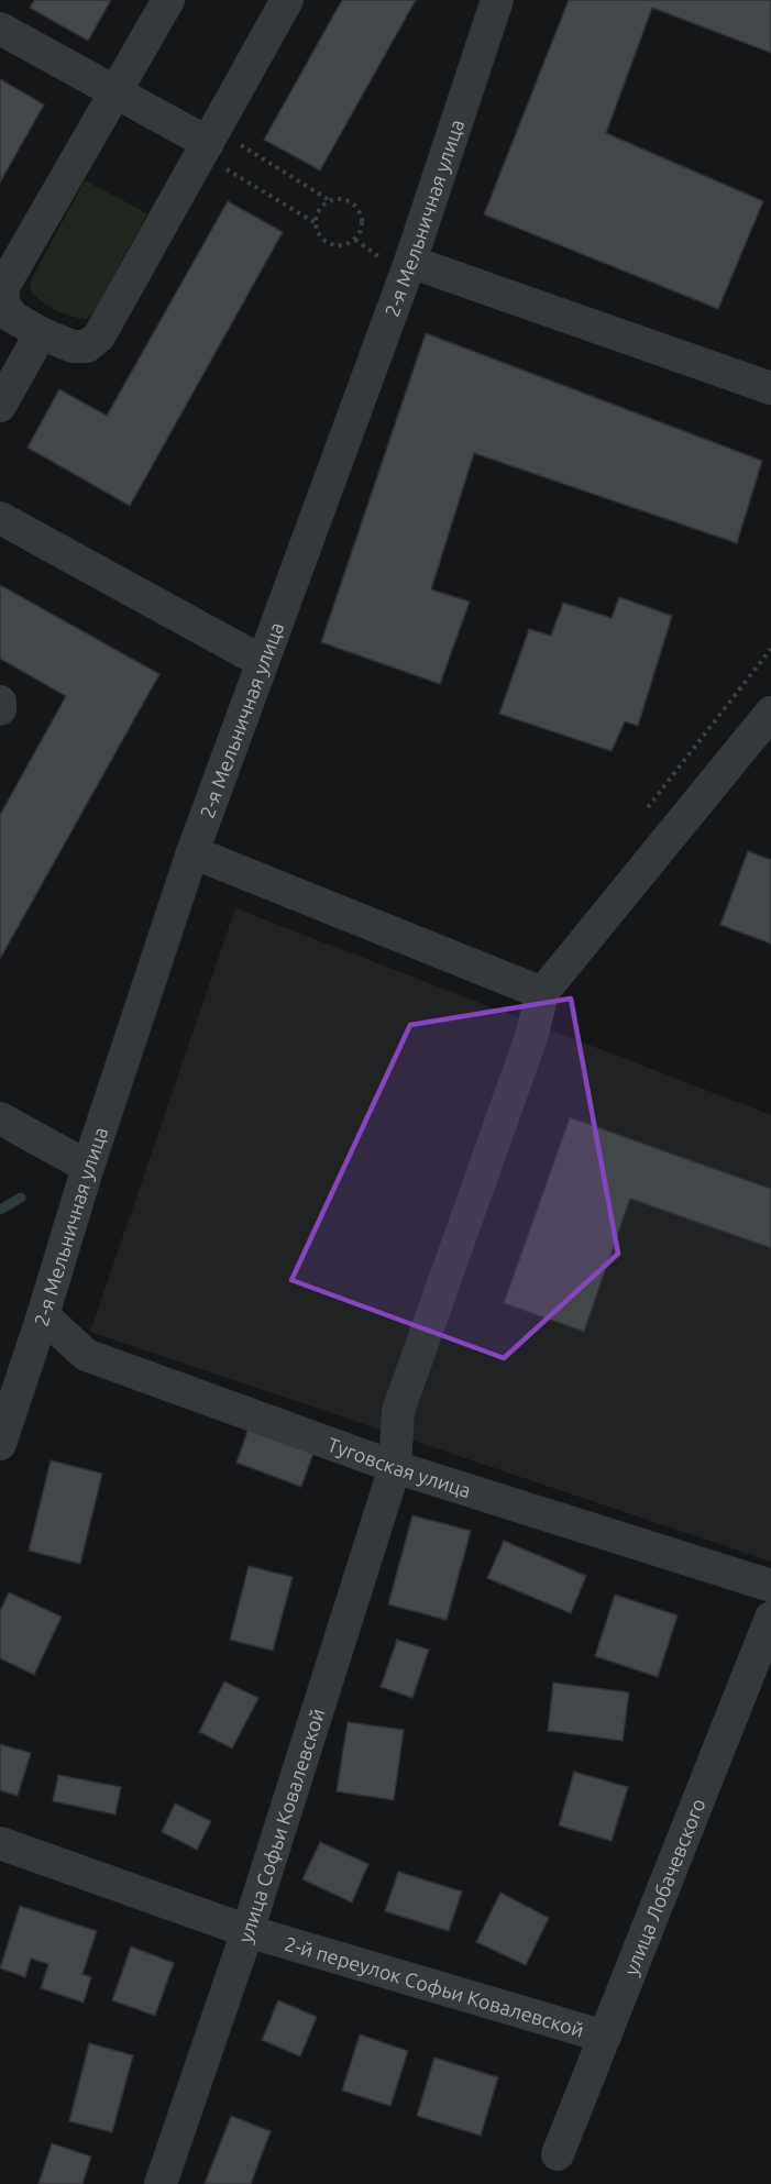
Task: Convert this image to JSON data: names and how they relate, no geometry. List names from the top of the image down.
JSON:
{
  "streets": {
    "street": [
      "2-я Мельничная улица",
      "Туговская улица",
      "улица Софьи Ковалевской",
      "улица Лобачевского",
      "2-й переулок Софьи Ковалевской"
    ]
  },
  "crossings": [
    ["2-я Мельничная улица", "Туговская улица"],
    ["Туговская улица", "улица Софьи Ковалевской"],
    ["улица Софьи Ковалевской", "2-й переулок Софьи Ковалевской"],
    ["улица Лобачевского", "2-й переулок Софьи Ковалевской"]
  ]
}
